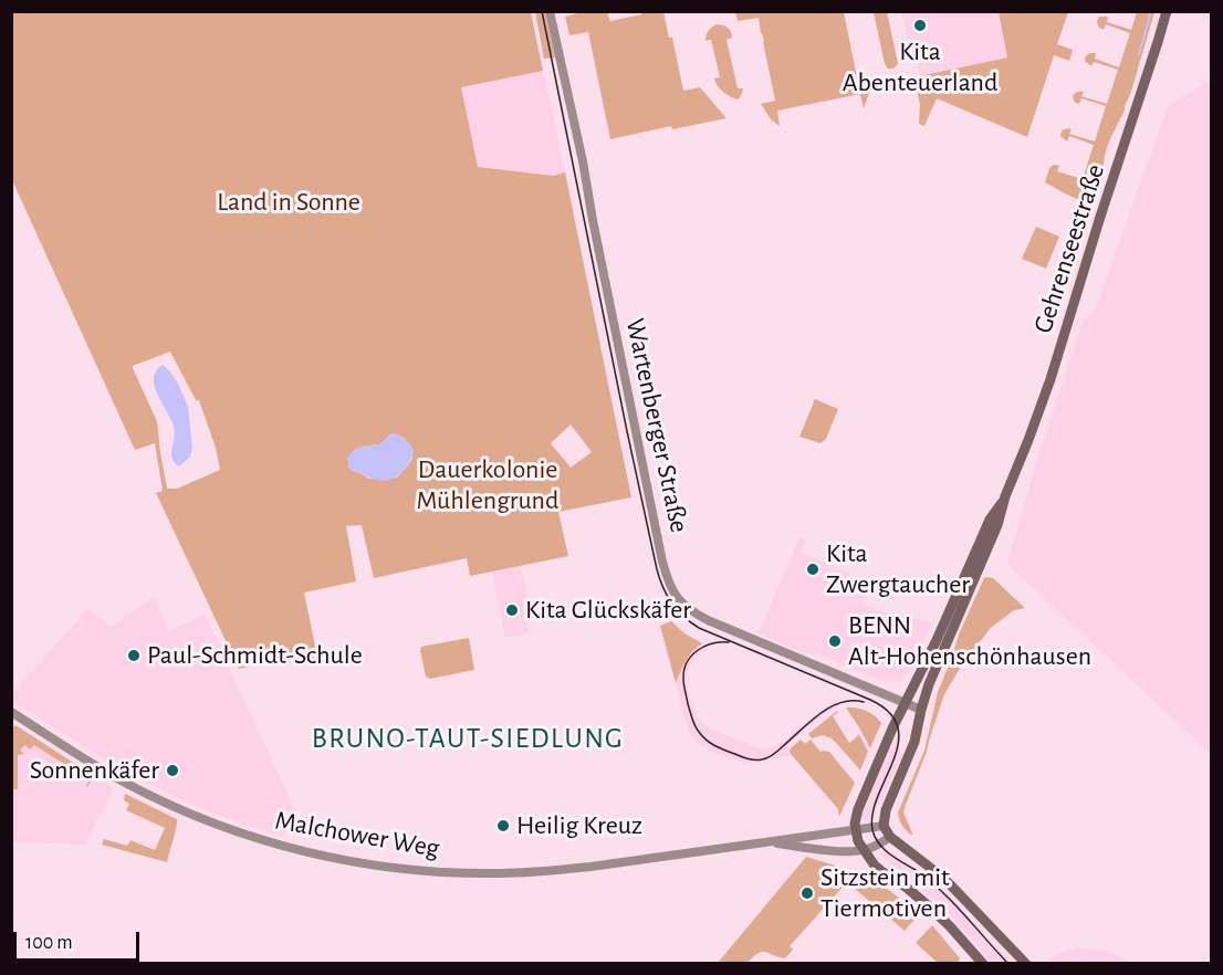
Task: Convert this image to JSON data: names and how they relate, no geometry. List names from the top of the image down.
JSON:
{
  "streets": {
    "main road": ["Gehrenseestraße"],
    "street": ["Wartenberger Straße", "Malchower Weg"]
  },
  "crossings": [
    ["Gehrenseestraße", "Wartenberger Straße"]
  ],
  "districts": ["BRUNO-TAUT-SIEDLUNG"],
  "parks": ["Land in Sonne", "Dauerkolonie Mühlengrund"],
  "places": [
    "Kita Abenteuerland",
    "Kita Zwergtaucher",
    "Kita Glückskäfer",
    "BENN Alt-Hohenschönhausen",
    "Paul-Schmidt-Schule",
    "Sonnenkäfer",
    "Heilig Kreuz",
    "Sitzstein mit Tiermotiven"
  ],
  "scale_bar": "100 m"
}
